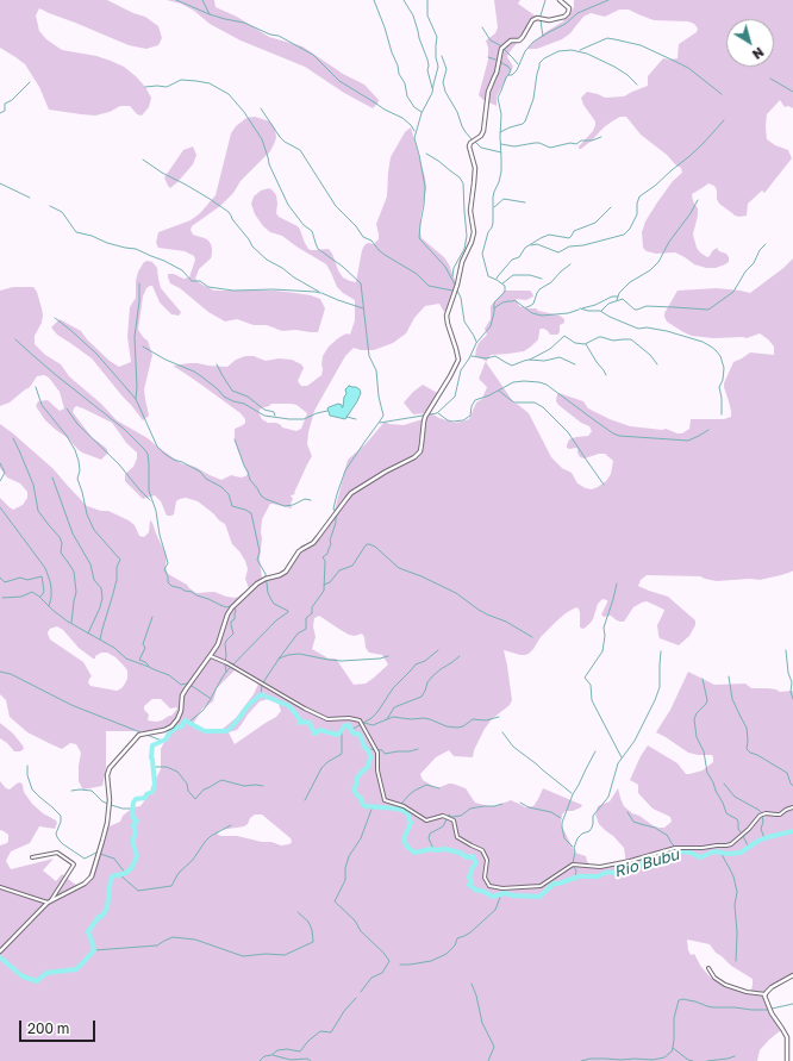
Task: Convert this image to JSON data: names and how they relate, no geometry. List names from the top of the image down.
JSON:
{
  "water": ["Rio Bubu"],
  "scale_bar": "200 m",
  "north": "bottom right"
}
